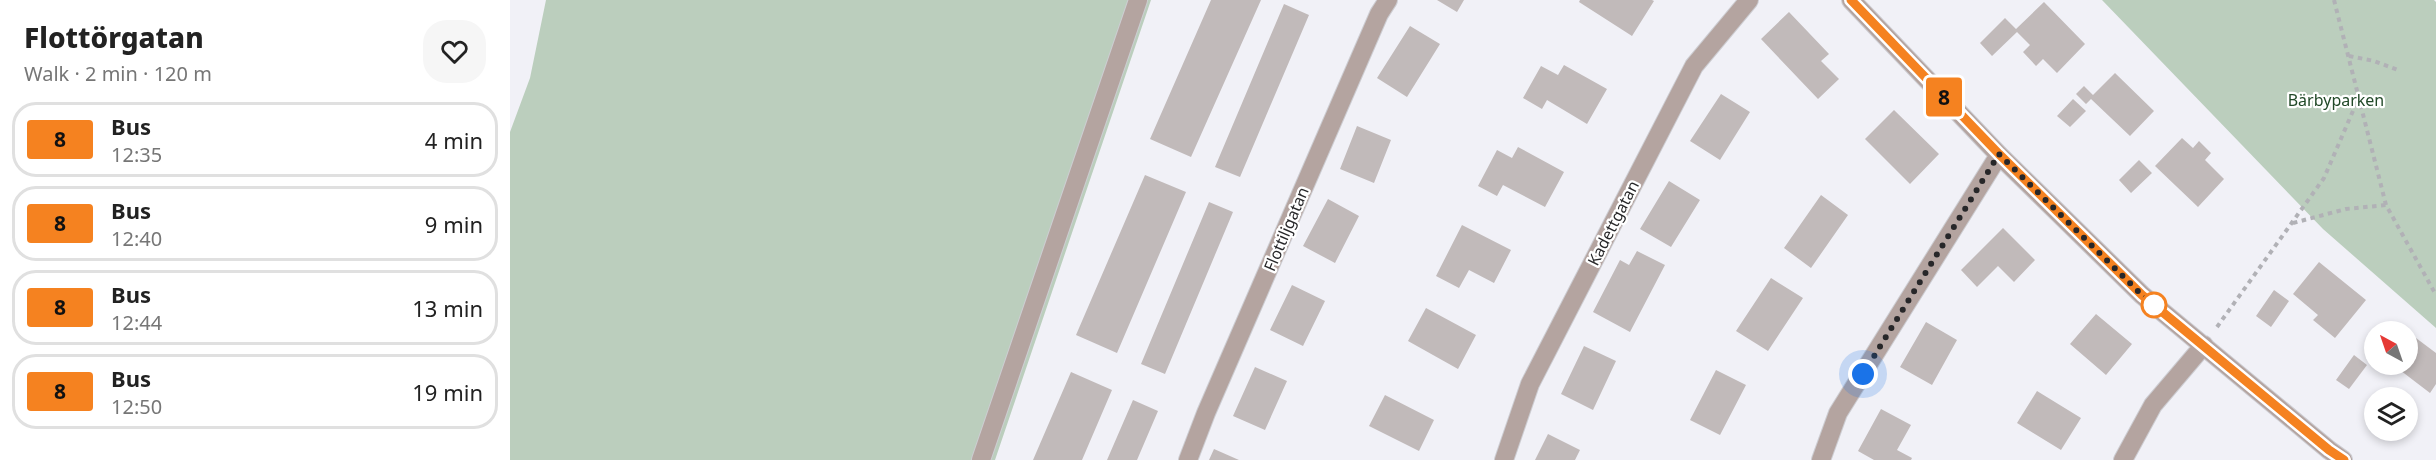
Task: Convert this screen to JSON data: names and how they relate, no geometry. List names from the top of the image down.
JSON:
{
  "streets": {
    "street": ["Kadettgatan", "Flottiljgatan"]
  },
  "parks": ["Bärbyparken"],
  "lines": ["bus line 8"],
  "north": "top left",
  "page": {
    "heading": ["Flottörgatan", "Walk · 2 min · 120 m"],
    "on_map": "8",
    "list": [
      {
        "mark": "8",
        "name": "Bus",
        "note": "12:35",
        "value": "4 min"
      },
      {
        "mark": "8",
        "name": "Bus",
        "note": "12:40",
        "value": "9 min"
      },
      {
        "mark": "8",
        "name": "Bus",
        "note": "12:44",
        "value": "13 min"
      },
      {
        "mark": "8",
        "name": "Bus",
        "note": "12:50",
        "value": "19 min"
      }
    ]
  }
}
